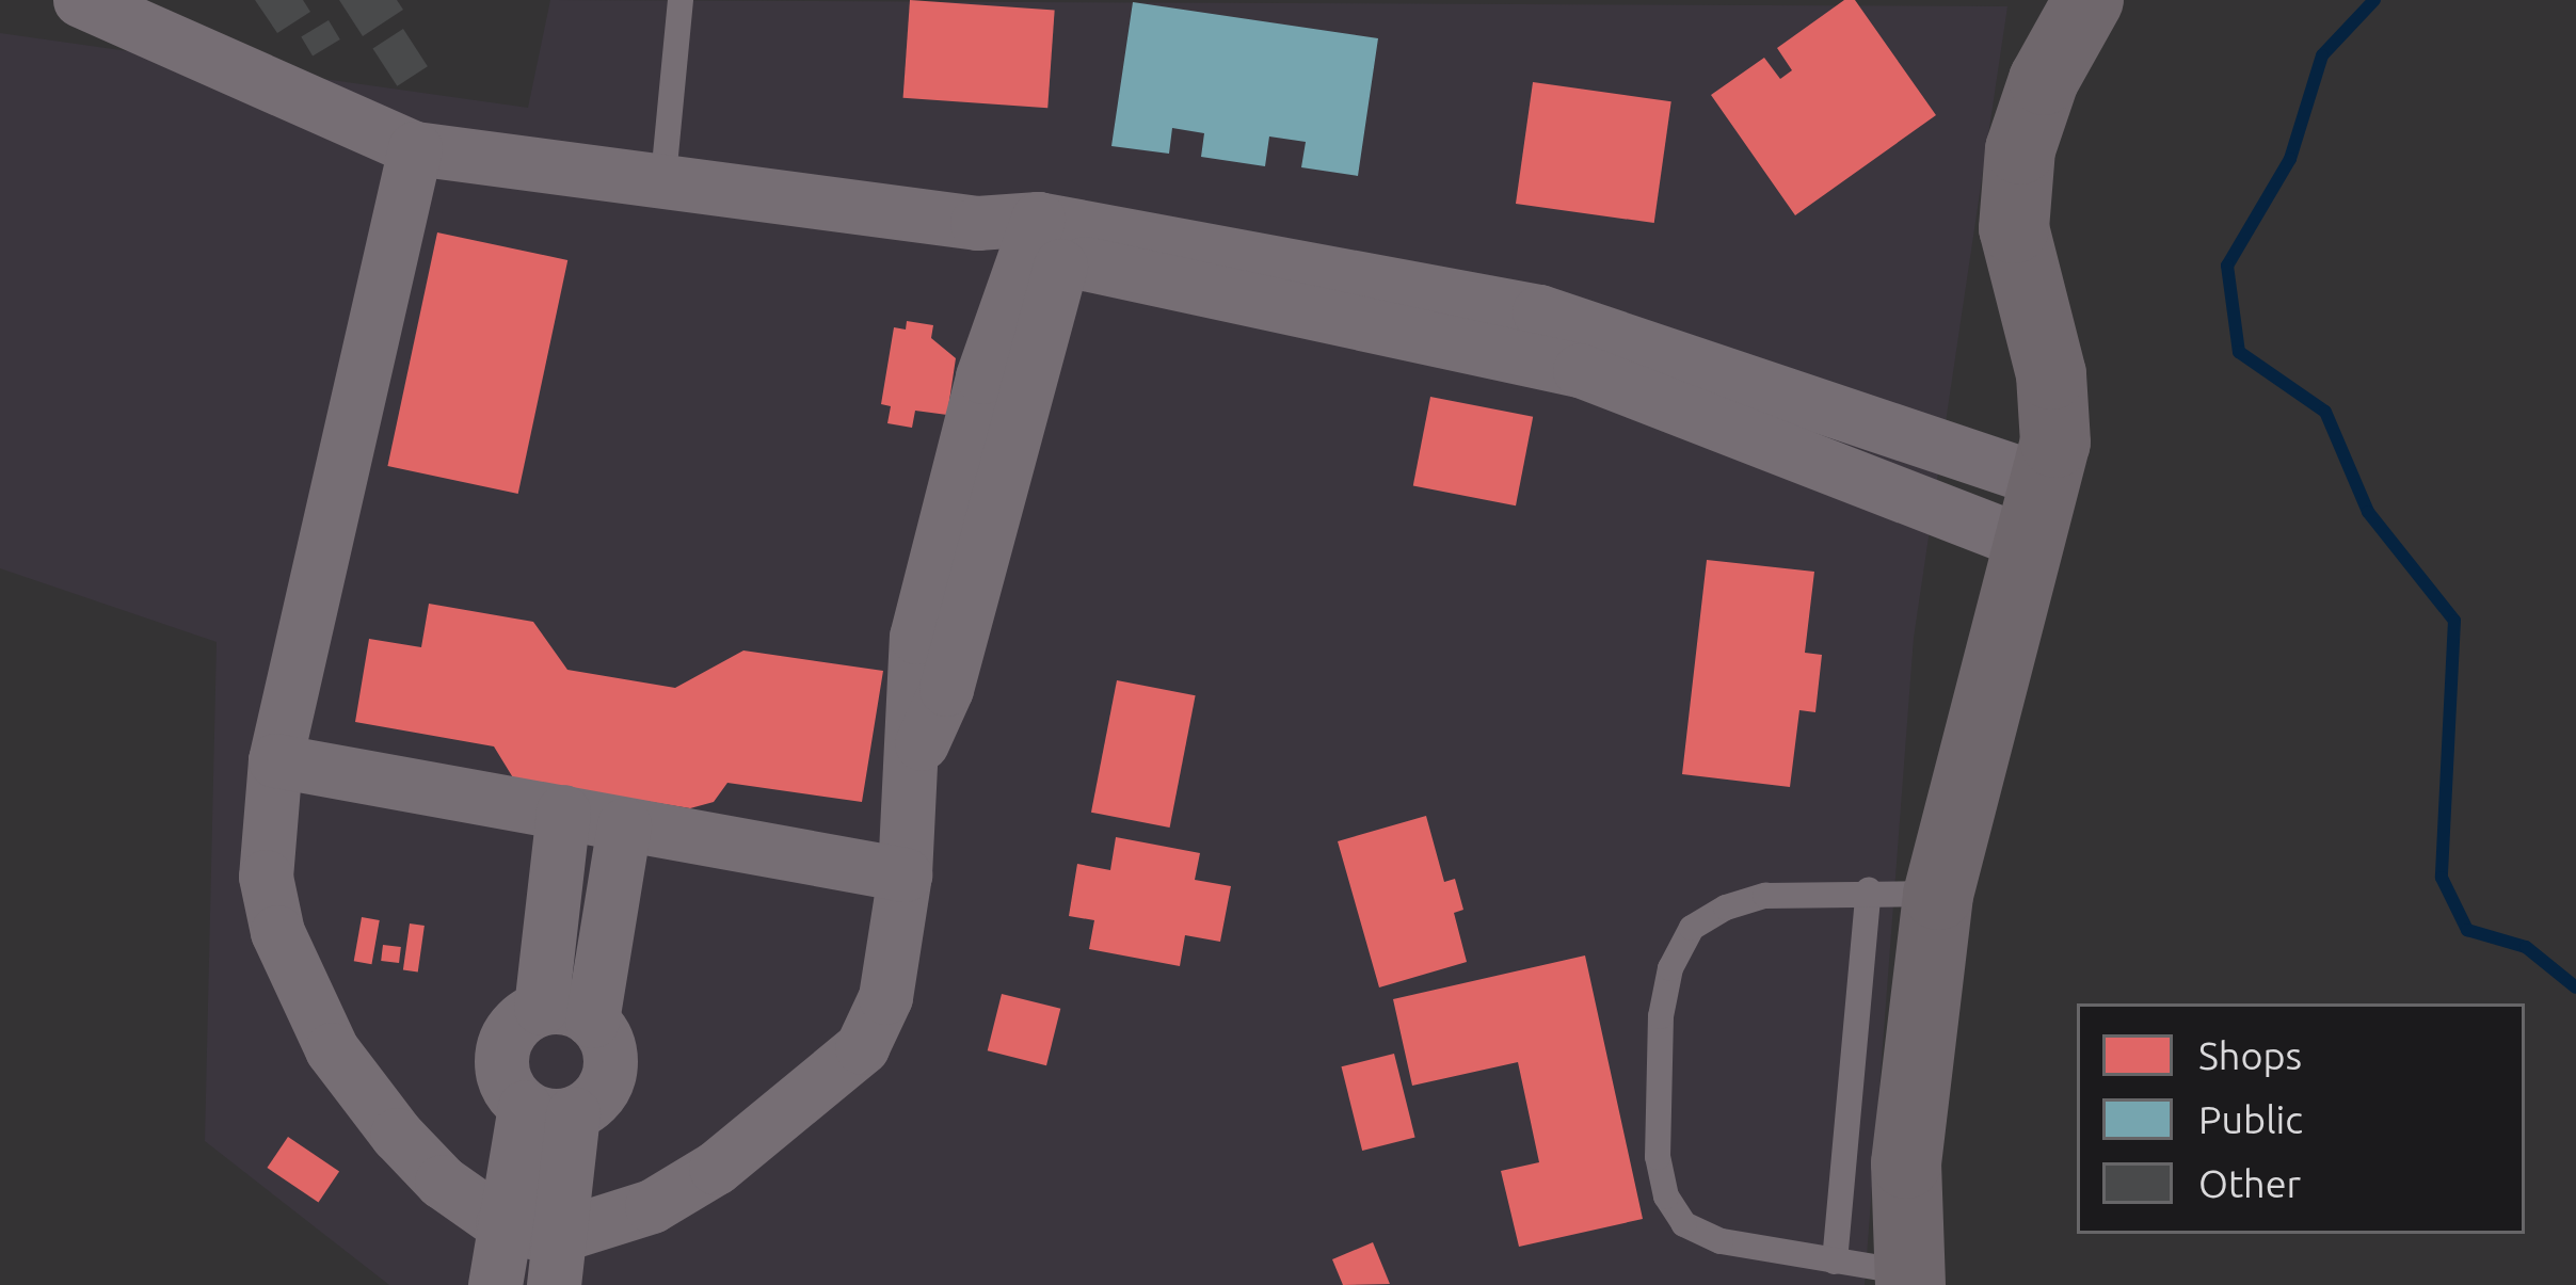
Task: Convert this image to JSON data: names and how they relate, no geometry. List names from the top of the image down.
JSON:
{
  "legend": ["Shops", "Public", "Other"]
}
